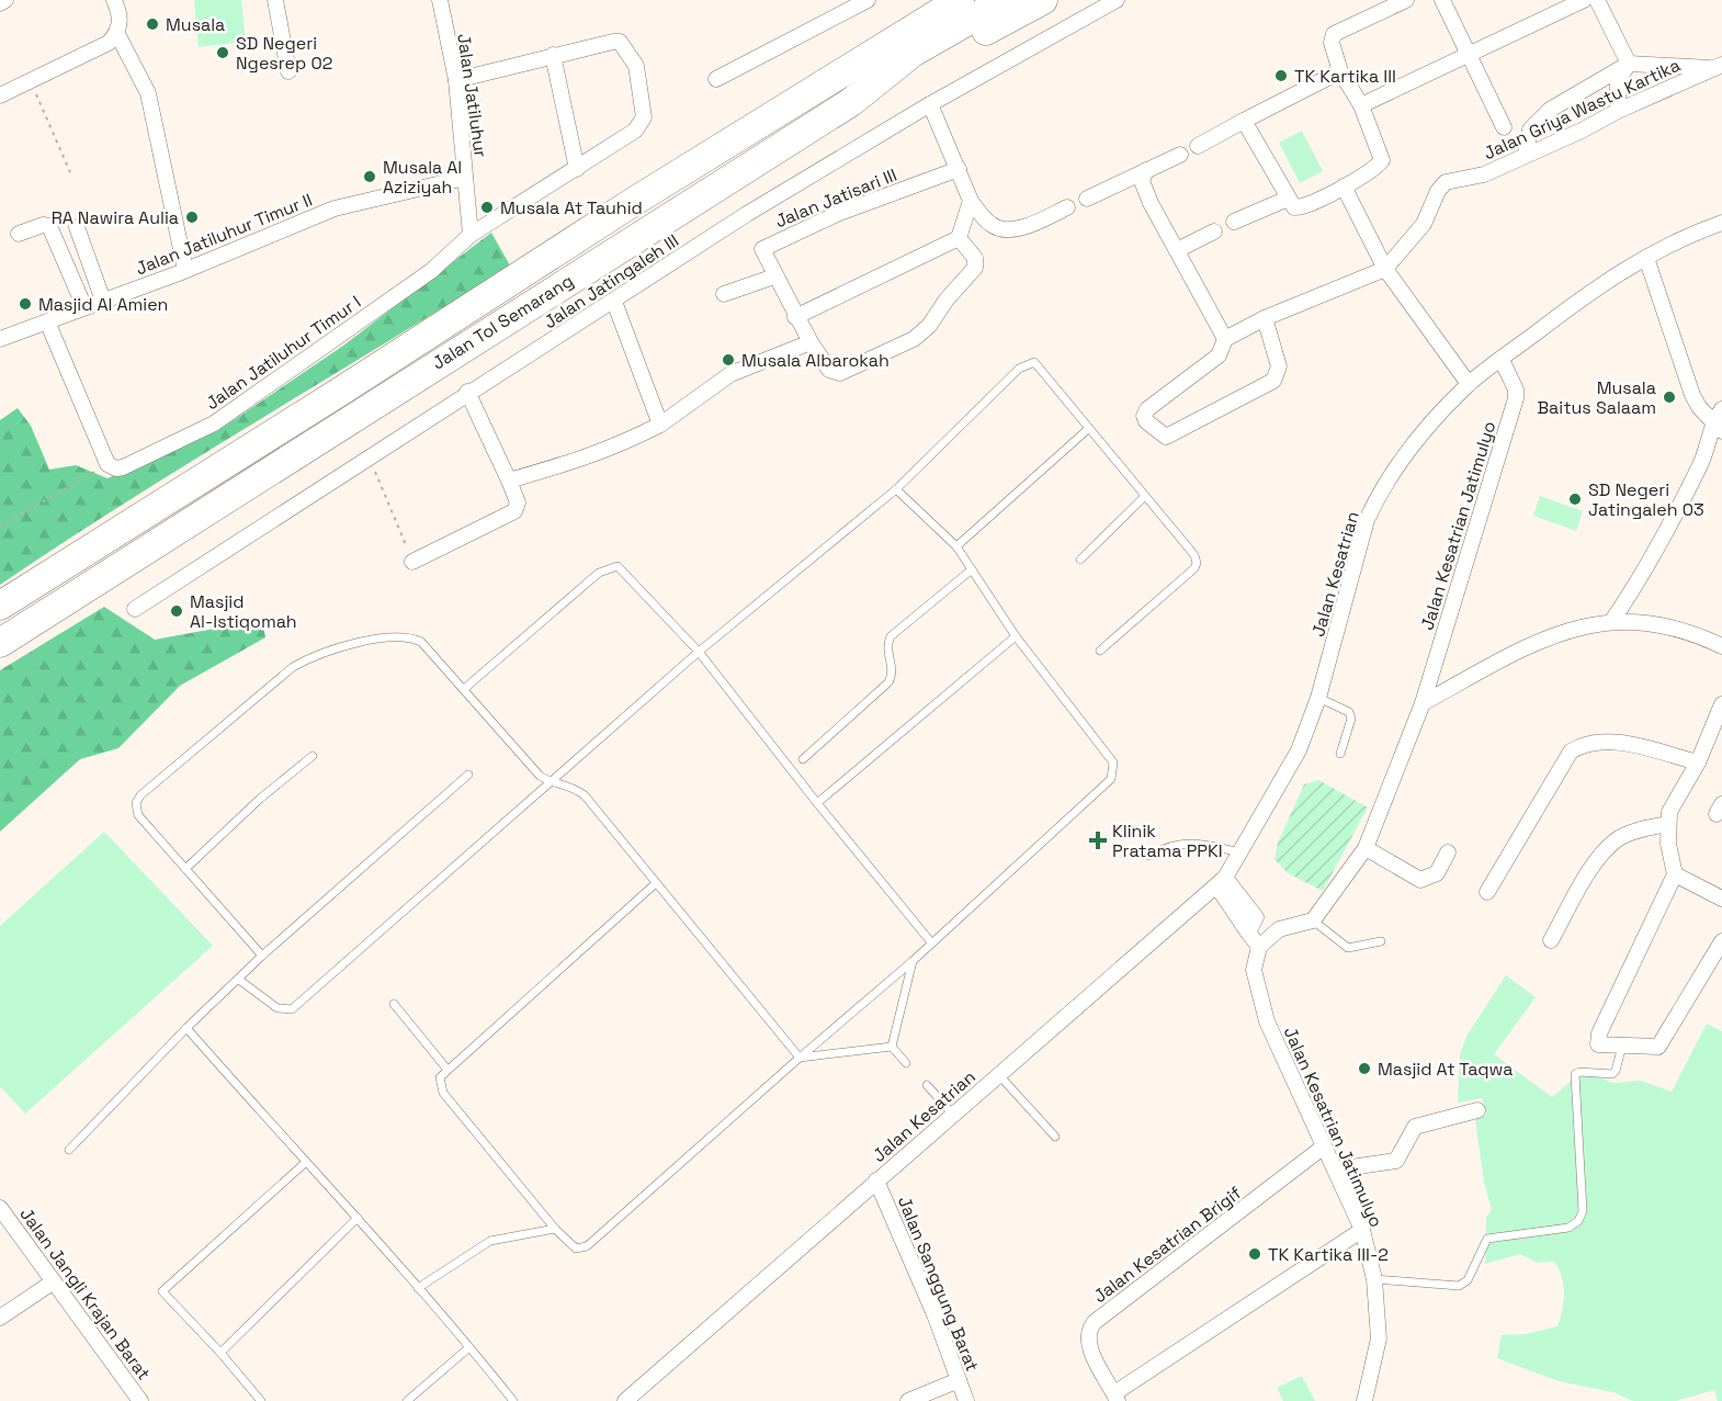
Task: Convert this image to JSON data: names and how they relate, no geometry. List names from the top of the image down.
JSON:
{
  "streets": {
    "highway": ["Jalan Tol Semarang"],
    "street": [
      "Jalan Jatiluhur",
      "Jalan Griya Wastu Kartika",
      "Jalan Jatisari III",
      "Jalan Jatiluhur Timur II",
      "Jalan Jatingaleh III",
      "Jalan Jatiluhur Timur I",
      "Jalan Kesatrian Jatimulyo",
      "Jalan Kesatrian",
      "Jalan Kesatrian Brigif",
      "Jalan Sanggung Barat",
      "Jalan Jangli Krajan Barat"
    ]
  },
  "crossings": [
    ["Jalan Jatiluhur", "Jalan Jatiluhur Timur II"],
    ["Jalan Jatiluhur", "Jalan Jatiluhur Timur I"],
    ["Jalan Kesatrian Jatimulyo", "Jalan Kesatrian"],
    ["Jalan Kesatrian Jatimulyo", "Jalan Kesatrian Brigif"],
    ["Jalan Kesatrian", "Jalan Sanggung Barat"]
  ],
  "places": {
    "other": [
      "Musala",
      "SD Negeri Ngesrep 02",
      "TK Kartika III",
      "Musala Al Aziziyah",
      "Musala At Tauhid",
      "RA Nawira Aulia",
      "Masjid Al Amien",
      "Musala Albarokah",
      "Musala Baitus Salaam",
      "SD Negeri Jatingaleh 03",
      "Masjid Al-Istiqomah",
      "Masjid At Taqwa",
      "TK Kartika III-2"
    ],
    "health": ["Klinik Pratama PPKI"]
  }
}
